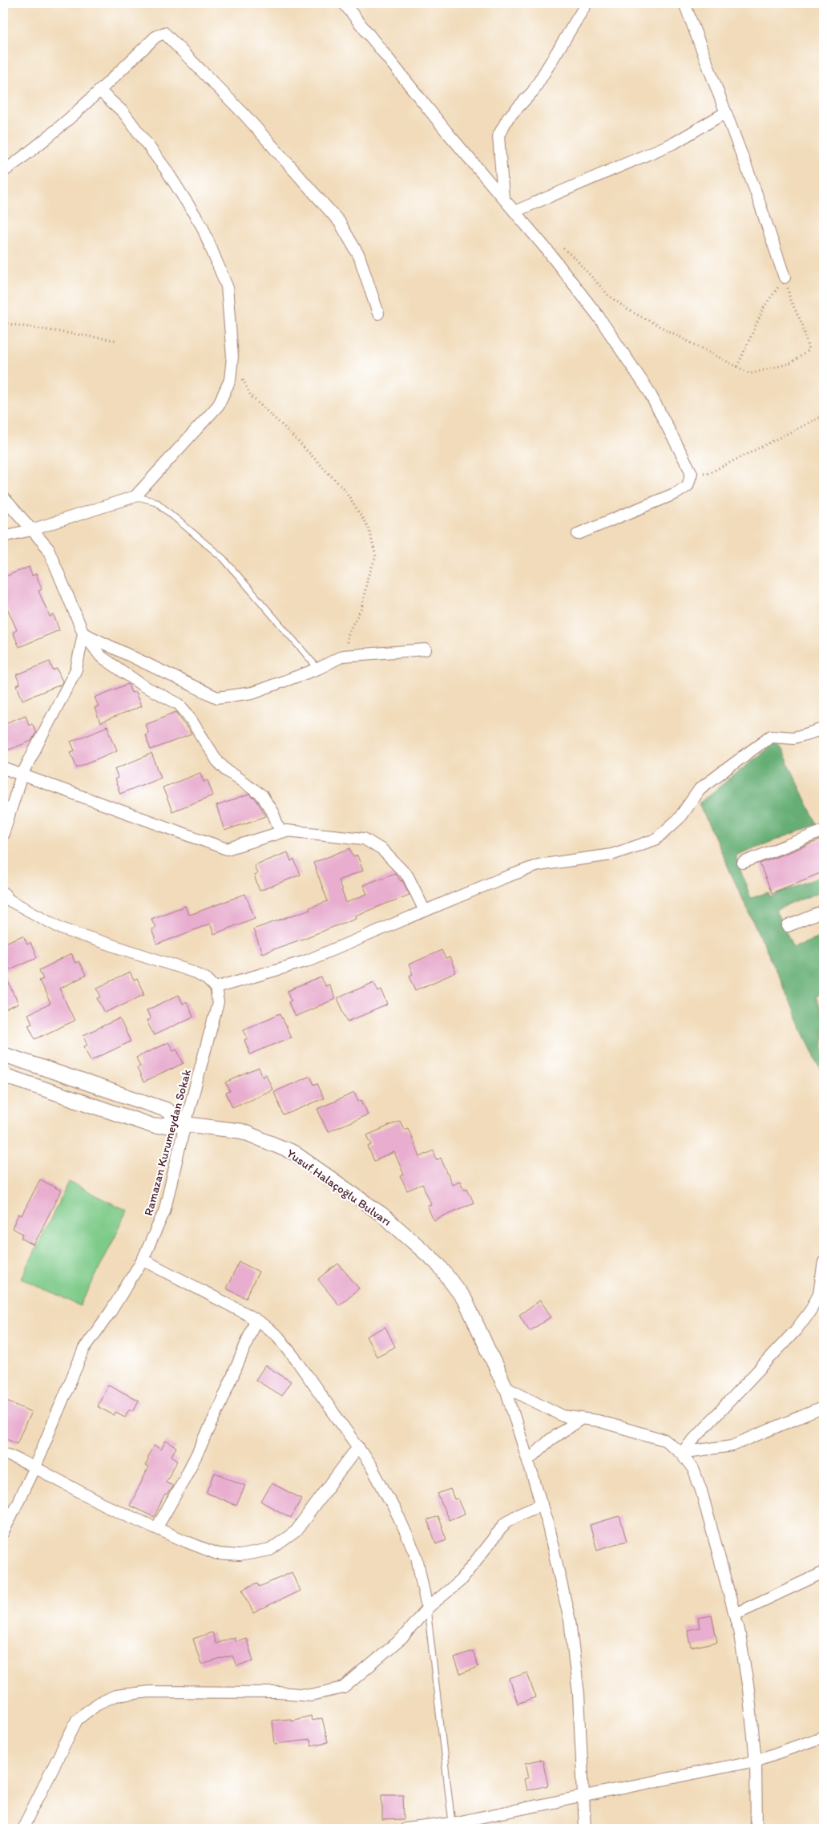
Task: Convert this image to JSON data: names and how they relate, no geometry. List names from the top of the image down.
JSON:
{
  "streets": {
    "street": ["Ramazan Kurumeydan Sokak", "Yusuf Halaçoğlu Bulvarı"]
  },
  "crossings": [
    ["Ramazan Kurumeydan Sokak", "Yusuf Halaçoğlu Bulvarı"]
  ]
}
